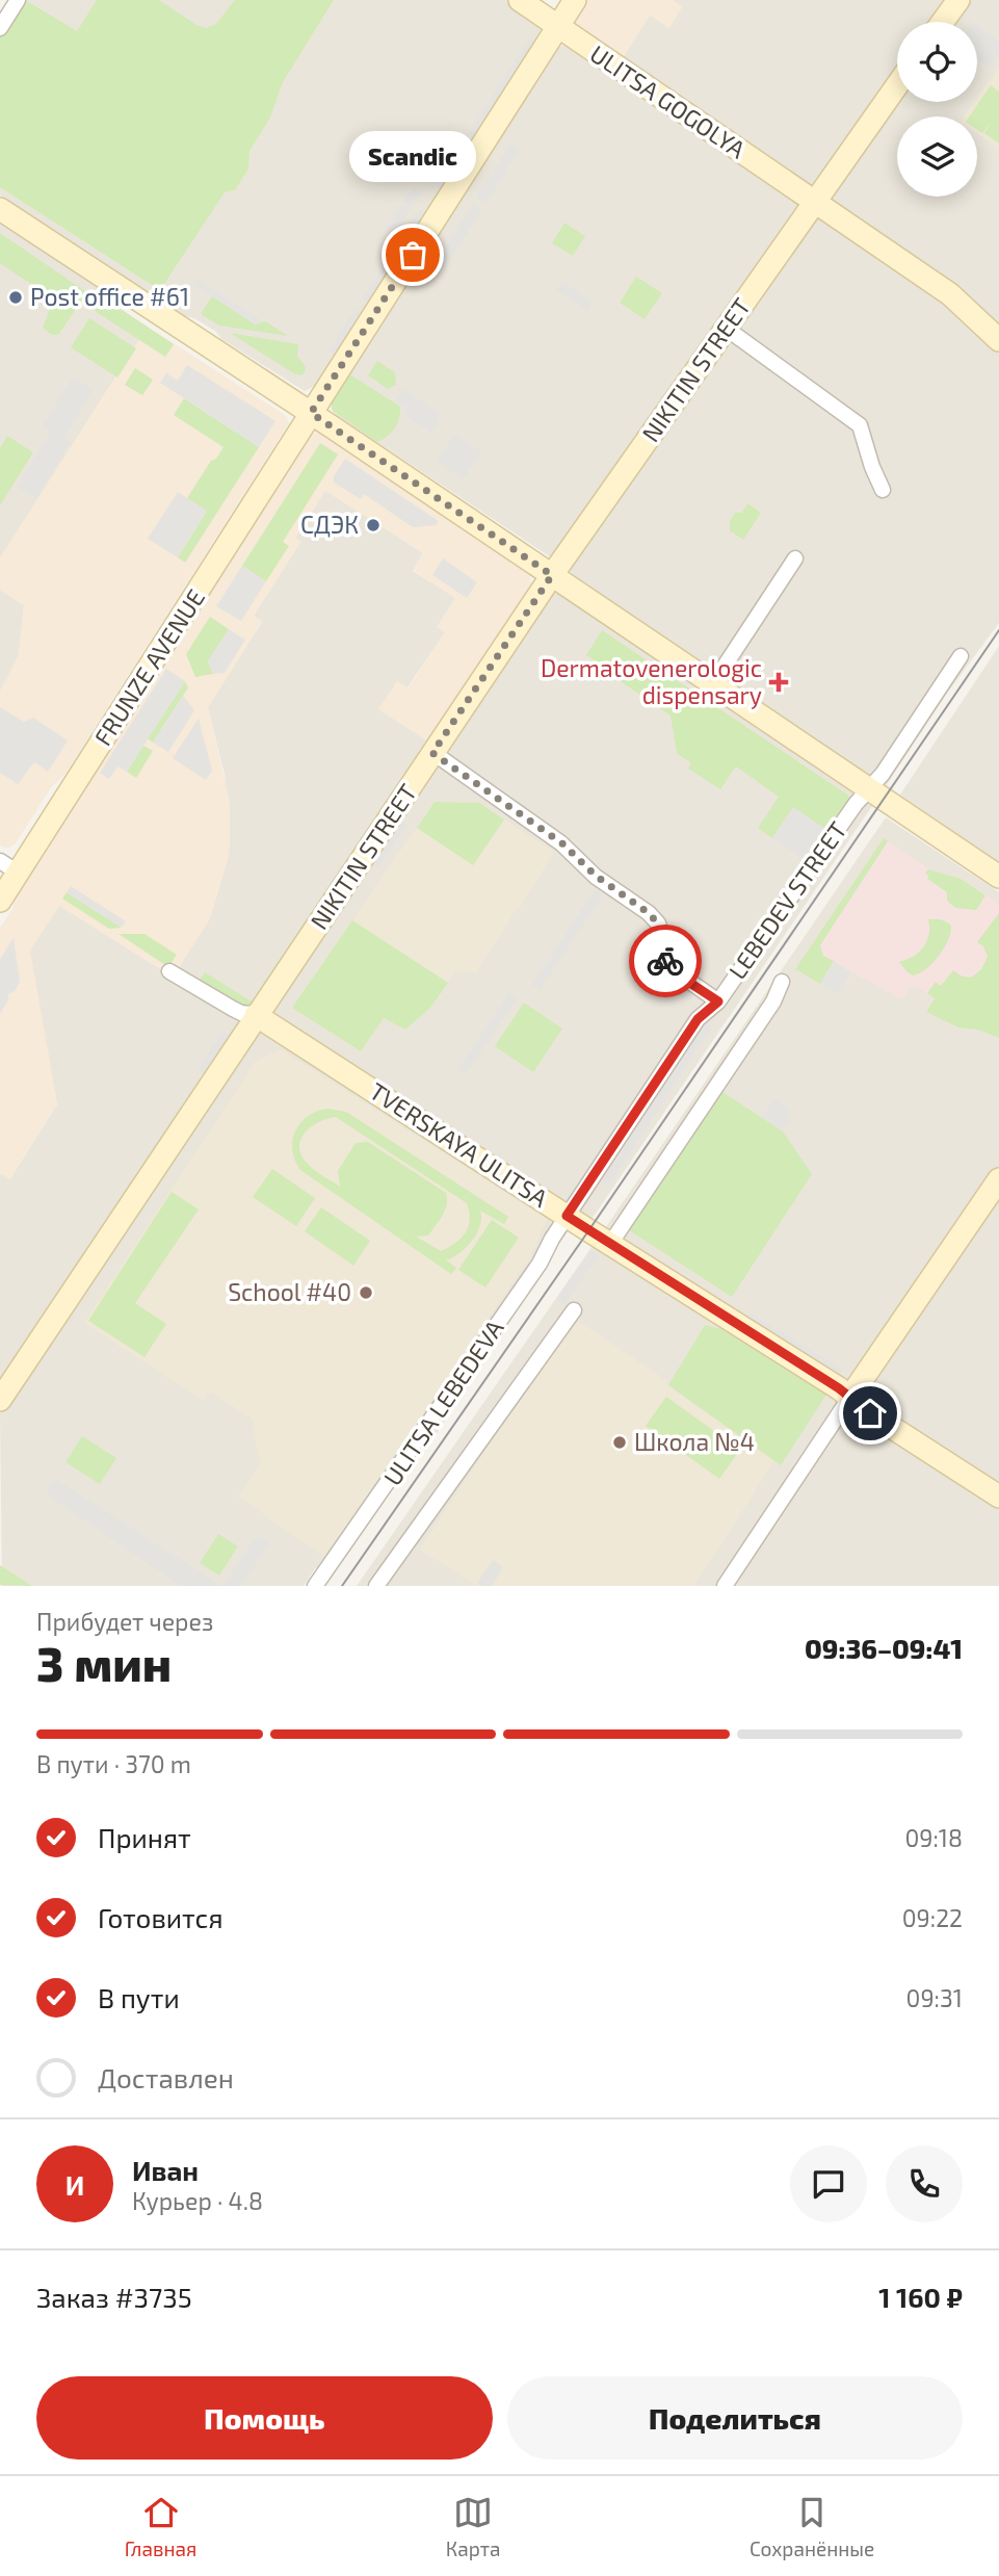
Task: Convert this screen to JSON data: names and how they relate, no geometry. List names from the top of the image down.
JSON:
{
  "streets": {
    "street": [
      "ULITSA GOGOLYA",
      "NIKITIN STREET",
      "LEBEDEV STREET",
      "TVERSKAYA ULITSA",
      "ULITSA LEBEDEVA"
    ]
  },
  "crossings": [
    ["ULITSA GOGOLYA", "NIKITIN STREET"],
    ["NIKITIN STREET", "TVERSKAYA ULITSA"],
    ["LEBEDEV STREET", "TVERSKAYA ULITSA"],
    ["LEBEDEV STREET", "ULITSA LEBEDEVA"],
    ["TVERSKAYA ULITSA", "ULITSA LEBEDEVA"]
  ],
  "places": {
    "other": [
      "Scandic",
      "Post office #61",
      "СДЭК",
      "School #40",
      "Школа №4"
    ],
    "health": ["Dermatovenerologic dispensary"]
  },
  "page": {
    "bubble": "Scandic",
    "heading": ["3 мин", "Прибудет через", "09:36–09:41"],
    "panel": [
      "Иван",
      "Курьер · 4.8",
      "Заказ #3735",
      "1 160 ₽"
    ],
    "bar": "В пути · 370 m",
    "list": [
      ["Принят", "09:18"],
      ["Готовится", "09:22"],
      ["В пути", "09:31"],
      "Доставлен"
    ],
    "round": "И",
    "buttons": ["Помощь", "Поделиться"],
    "tabs": ["Главная", "Карта", "Сохранённые"]
  }
}
